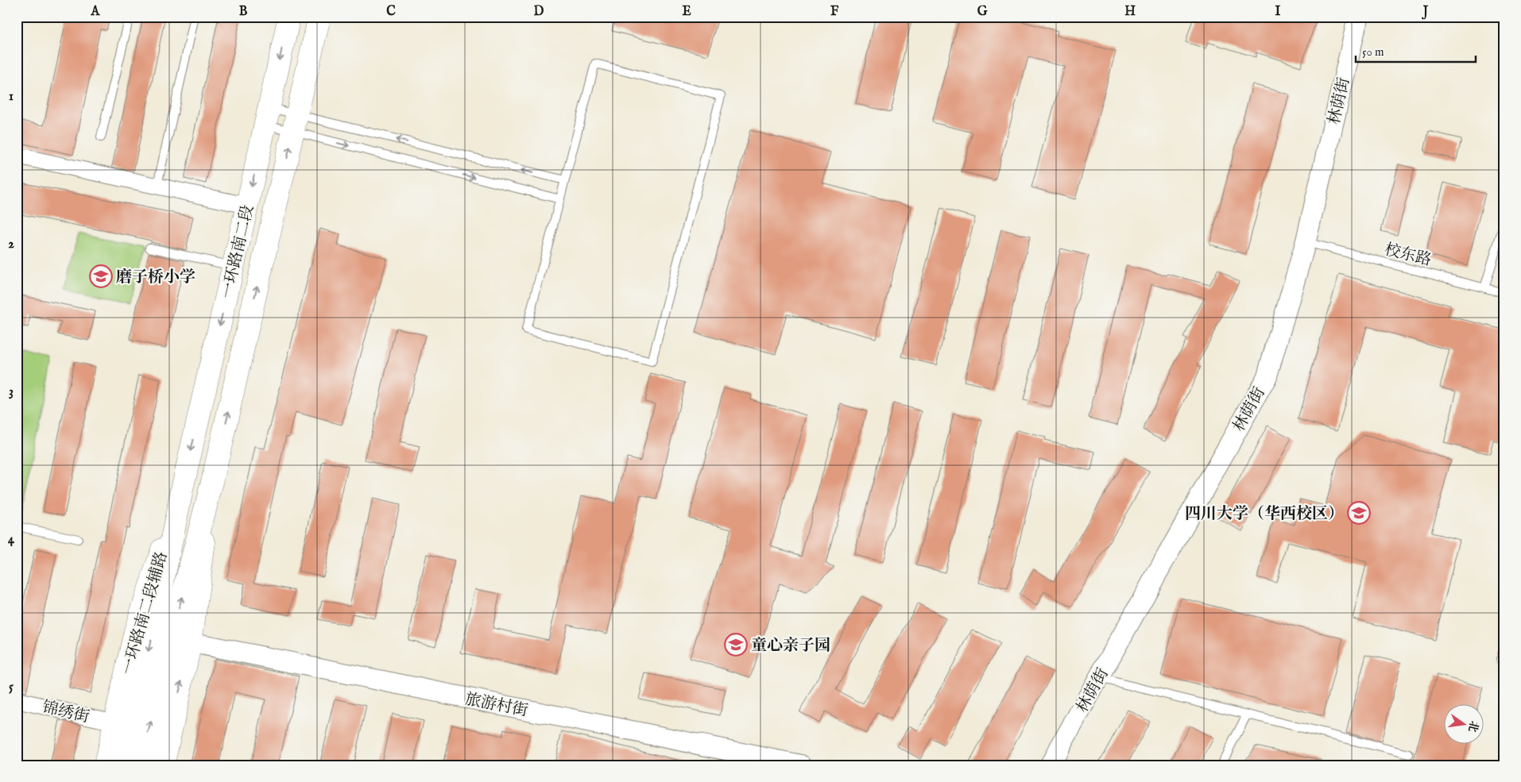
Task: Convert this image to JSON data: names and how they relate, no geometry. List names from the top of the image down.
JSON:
{
  "streets": {
    "main road": ["一环路南二段", "一环路南二段辅路"],
    "street": ["林荫街", "旅游村街", "锦绣街"],
    "lane": ["校东路"]
  },
  "crossings": [
    ["林荫街", "校东路"],
    ["一环路南二段", "一环路南二段辅路"],
    ["一环路南二段辅路", "锦绣街"]
  ],
  "places": {
    "school or university": ["磨子桥小学", "四川大学（华西校区）", "童心亲子园"]
  },
  "scale_bar": "50 m",
  "north": "right",
  "grid": {
    "columns": [
      "A",
      "B",
      "C",
      "D",
      "E",
      "F",
      "G",
      "H",
      "I",
      "J"
    ],
    "rows": [
      "1",
      "2",
      "3",
      "4",
      "5"
    ]
  }
}
